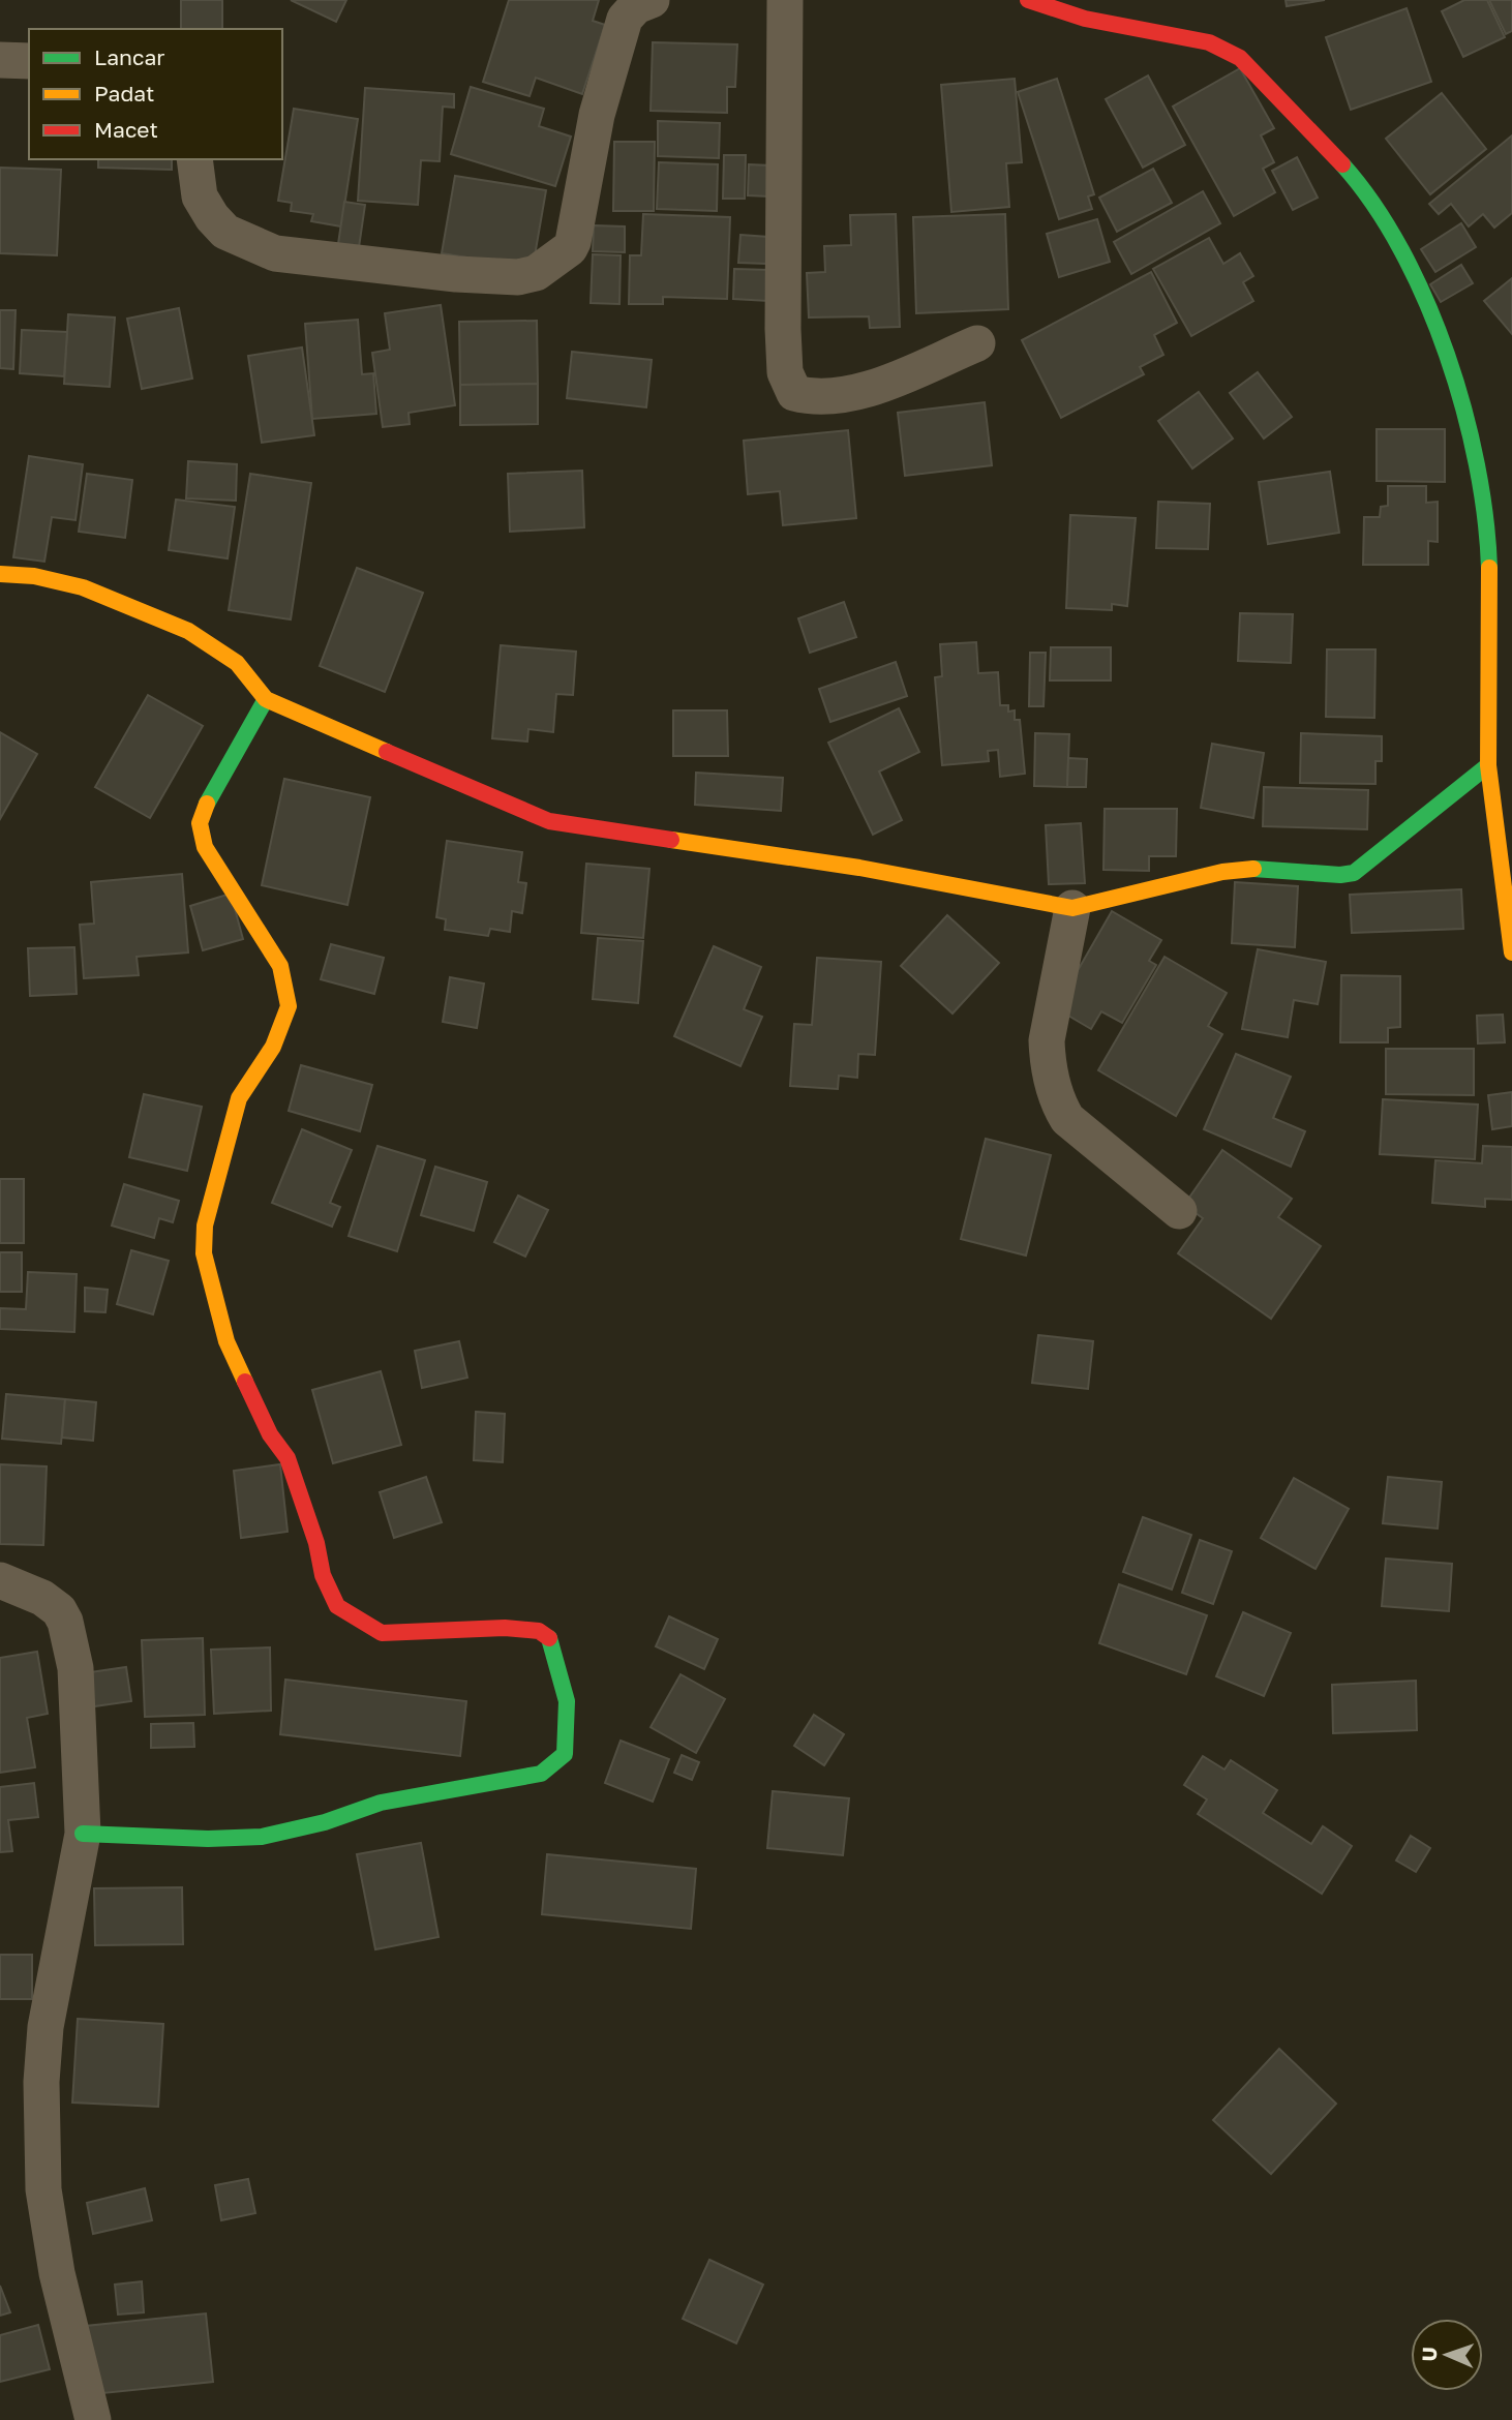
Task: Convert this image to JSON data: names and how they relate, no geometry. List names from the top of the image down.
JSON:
{
  "legend": ["Lancar", "Padat", "Macet"],
  "north": "left"
}
